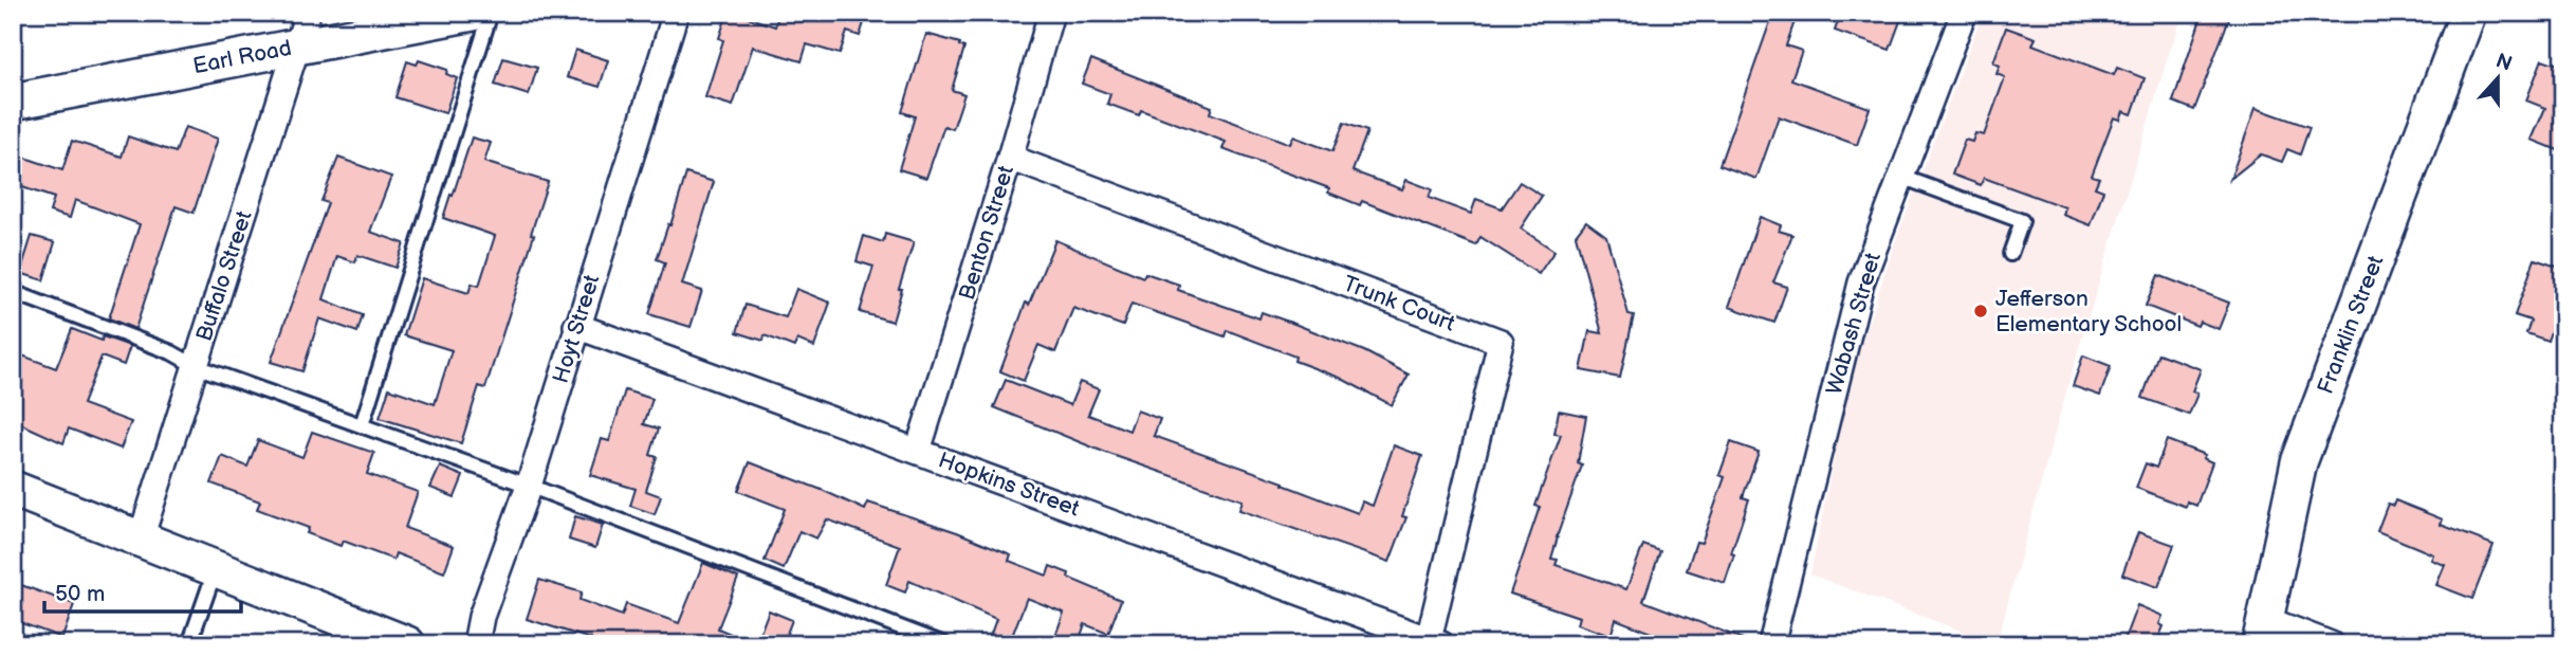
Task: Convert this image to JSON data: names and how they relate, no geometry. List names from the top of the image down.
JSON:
{
  "streets": {
    "street": [
      "Earl Road",
      "Benton Street",
      "Buffalo Street",
      "Trunk Court",
      "Wabash Street",
      "Franklin Street",
      "Hoyt Street",
      "Hopkins Street"
    ]
  },
  "crossings": [
    ["Earl Road", "Buffalo Street"],
    ["Benton Street", "Trunk Court"],
    ["Benton Street", "Hopkins Street"],
    ["Trunk Court", "Hopkins Street"],
    ["Hoyt Street", "Hopkins Street"]
  ],
  "places": ["Jefferson Elementary School"],
  "scale_bar": "50 m",
  "north": "top"
}
